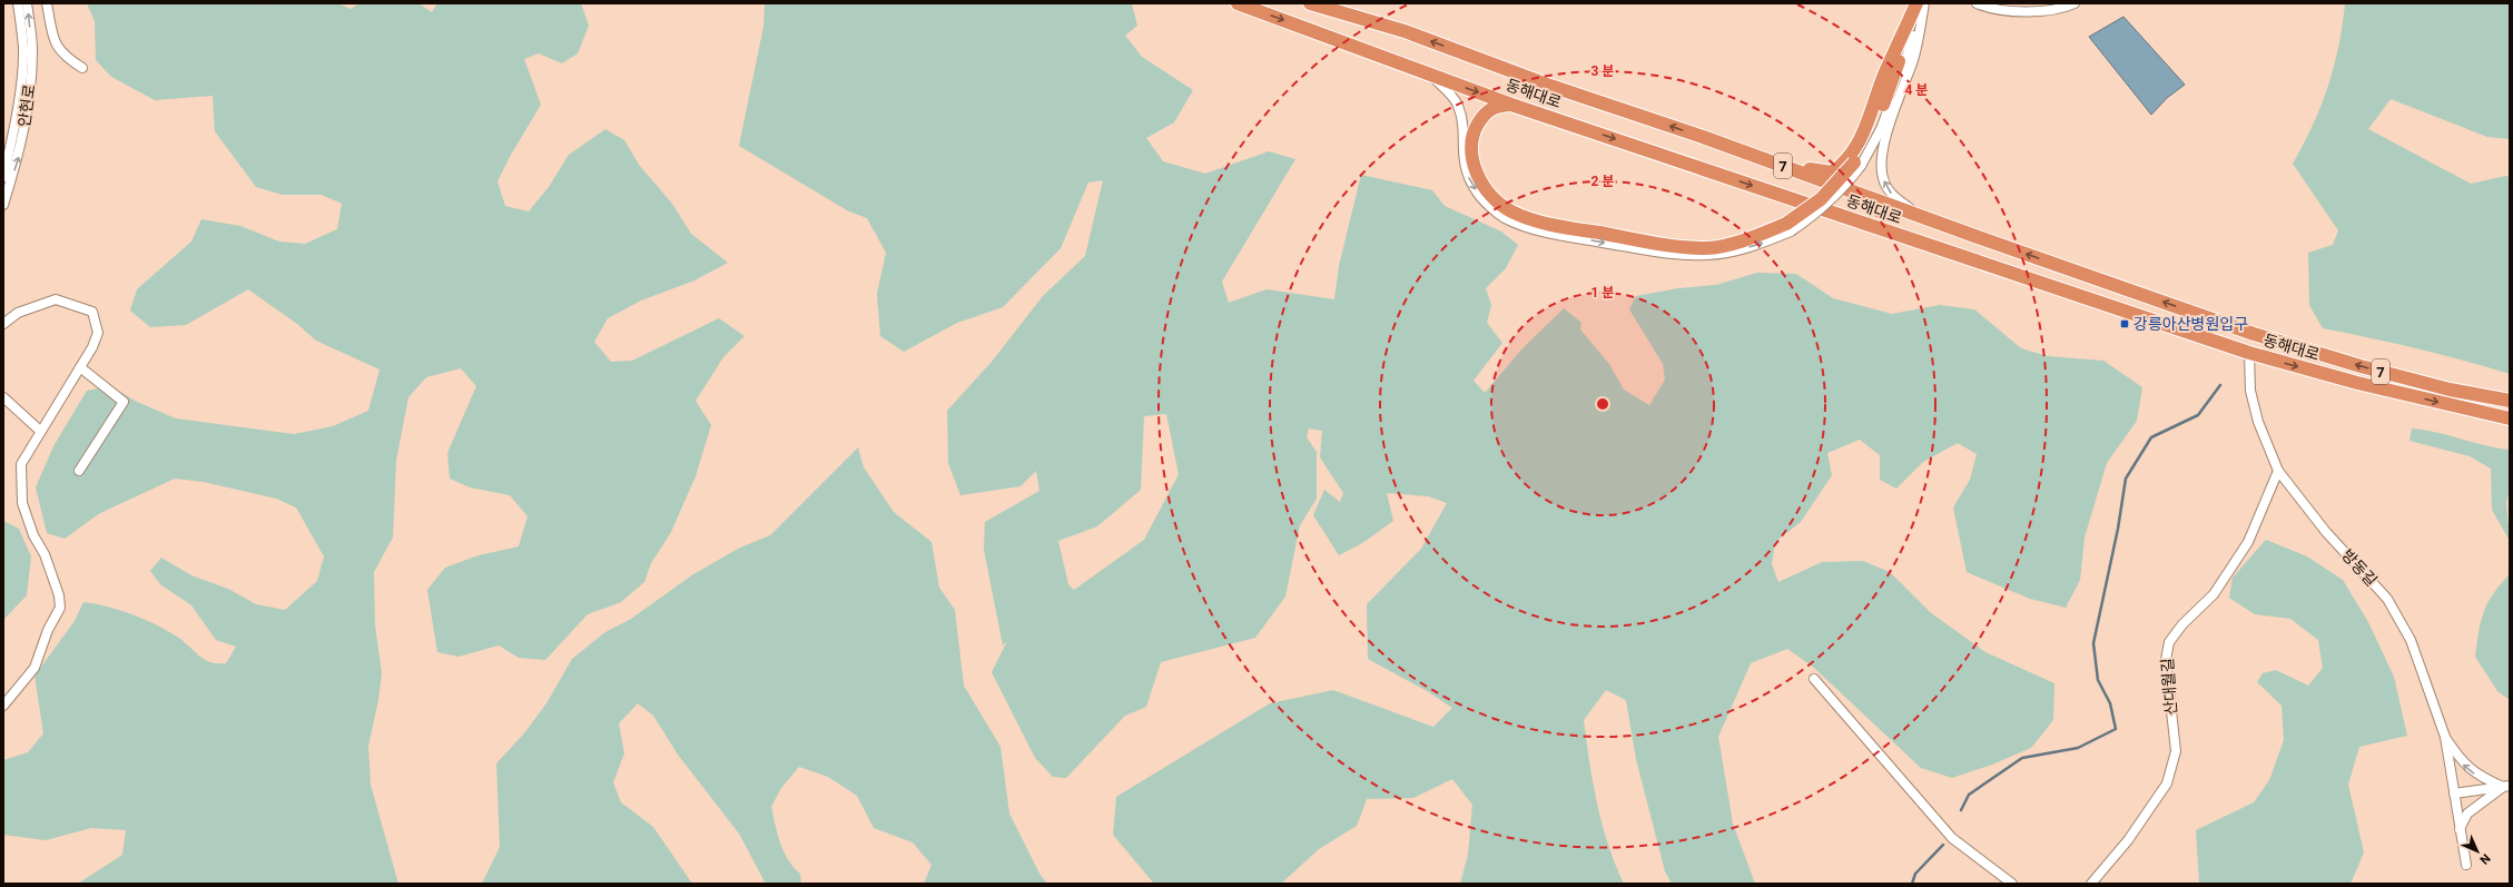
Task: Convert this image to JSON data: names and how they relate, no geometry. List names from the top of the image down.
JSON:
{
  "streets": {
    "highway": ["동해대로", "7"],
    "street": ["안현로", "방동길", "산대월길"]
  },
  "crossings": [
    ["동해대로", "방동길"],
    ["방동길", "산대월길"]
  ],
  "places": {
    "transit": ["강릉아산병원입구"]
  },
  "north": "bottom right",
  "rings": [
    "3 분",
    "4 분",
    "2 분",
    "1 분"
  ]
}
